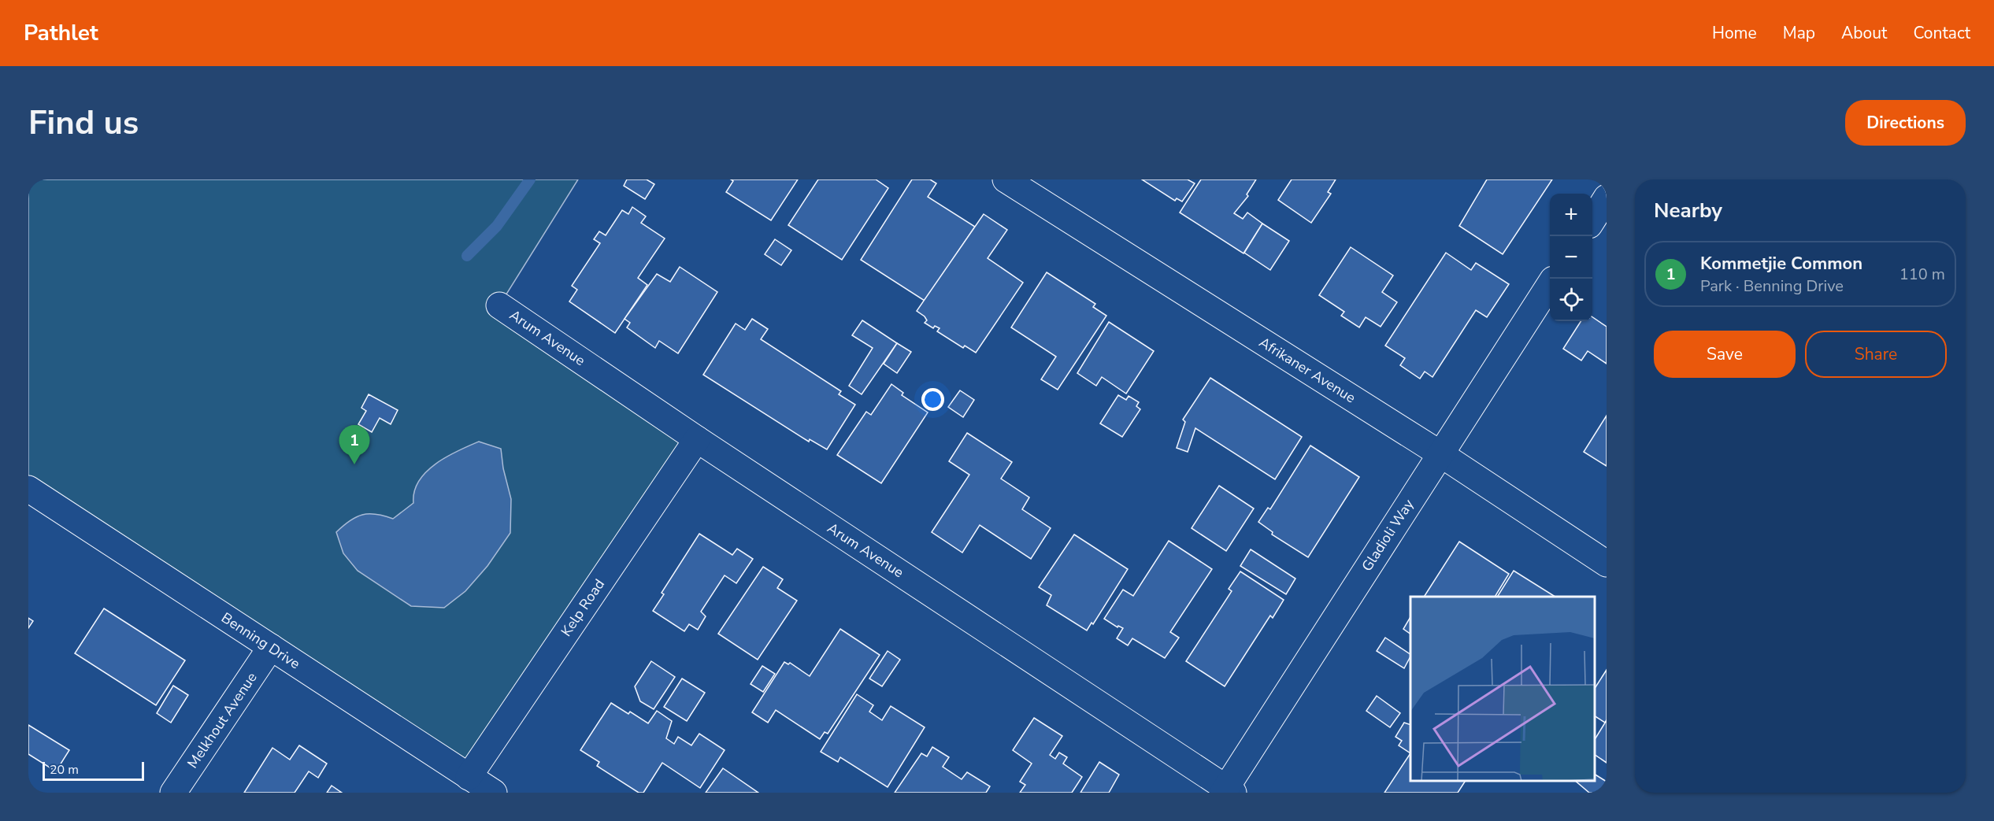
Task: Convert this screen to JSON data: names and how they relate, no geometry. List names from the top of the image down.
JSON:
{
  "streets": {
    "street": [
      "Arum Avenue",
      "Afrikaner Avenue",
      "Gladioli Way",
      "Kelp Road",
      "Benning Drive",
      "Melkhout Avenue"
    ]
  },
  "crossings": [
    ["Arum Avenue", "Gladioli Way"],
    ["Arum Avenue", "Kelp Road"],
    ["Afrikaner Avenue", "Gladioli Way"],
    ["Kelp Road", "Benning Drive"],
    ["Benning Drive", "Melkhout Avenue"]
  ],
  "scale_bar": "20 m",
  "page": {
    "header": "Pathlet",
    "nav": [
      "Home",
      "Map",
      "About",
      "Contact"
    ],
    "buttons": [
      "Directions",
      ["Save", "Share"]
    ],
    "title": "Find us",
    "heading": "Nearby",
    "map_buttons": ["+", "−"],
    "list": [
      {
        "mark": "1",
        "name": "Kommetjie Common",
        "note": "Park · Benning Drive",
        "value": "110 m"
      }
    ],
    "pins": "1",
    "scale": "20 m"
  }
}
